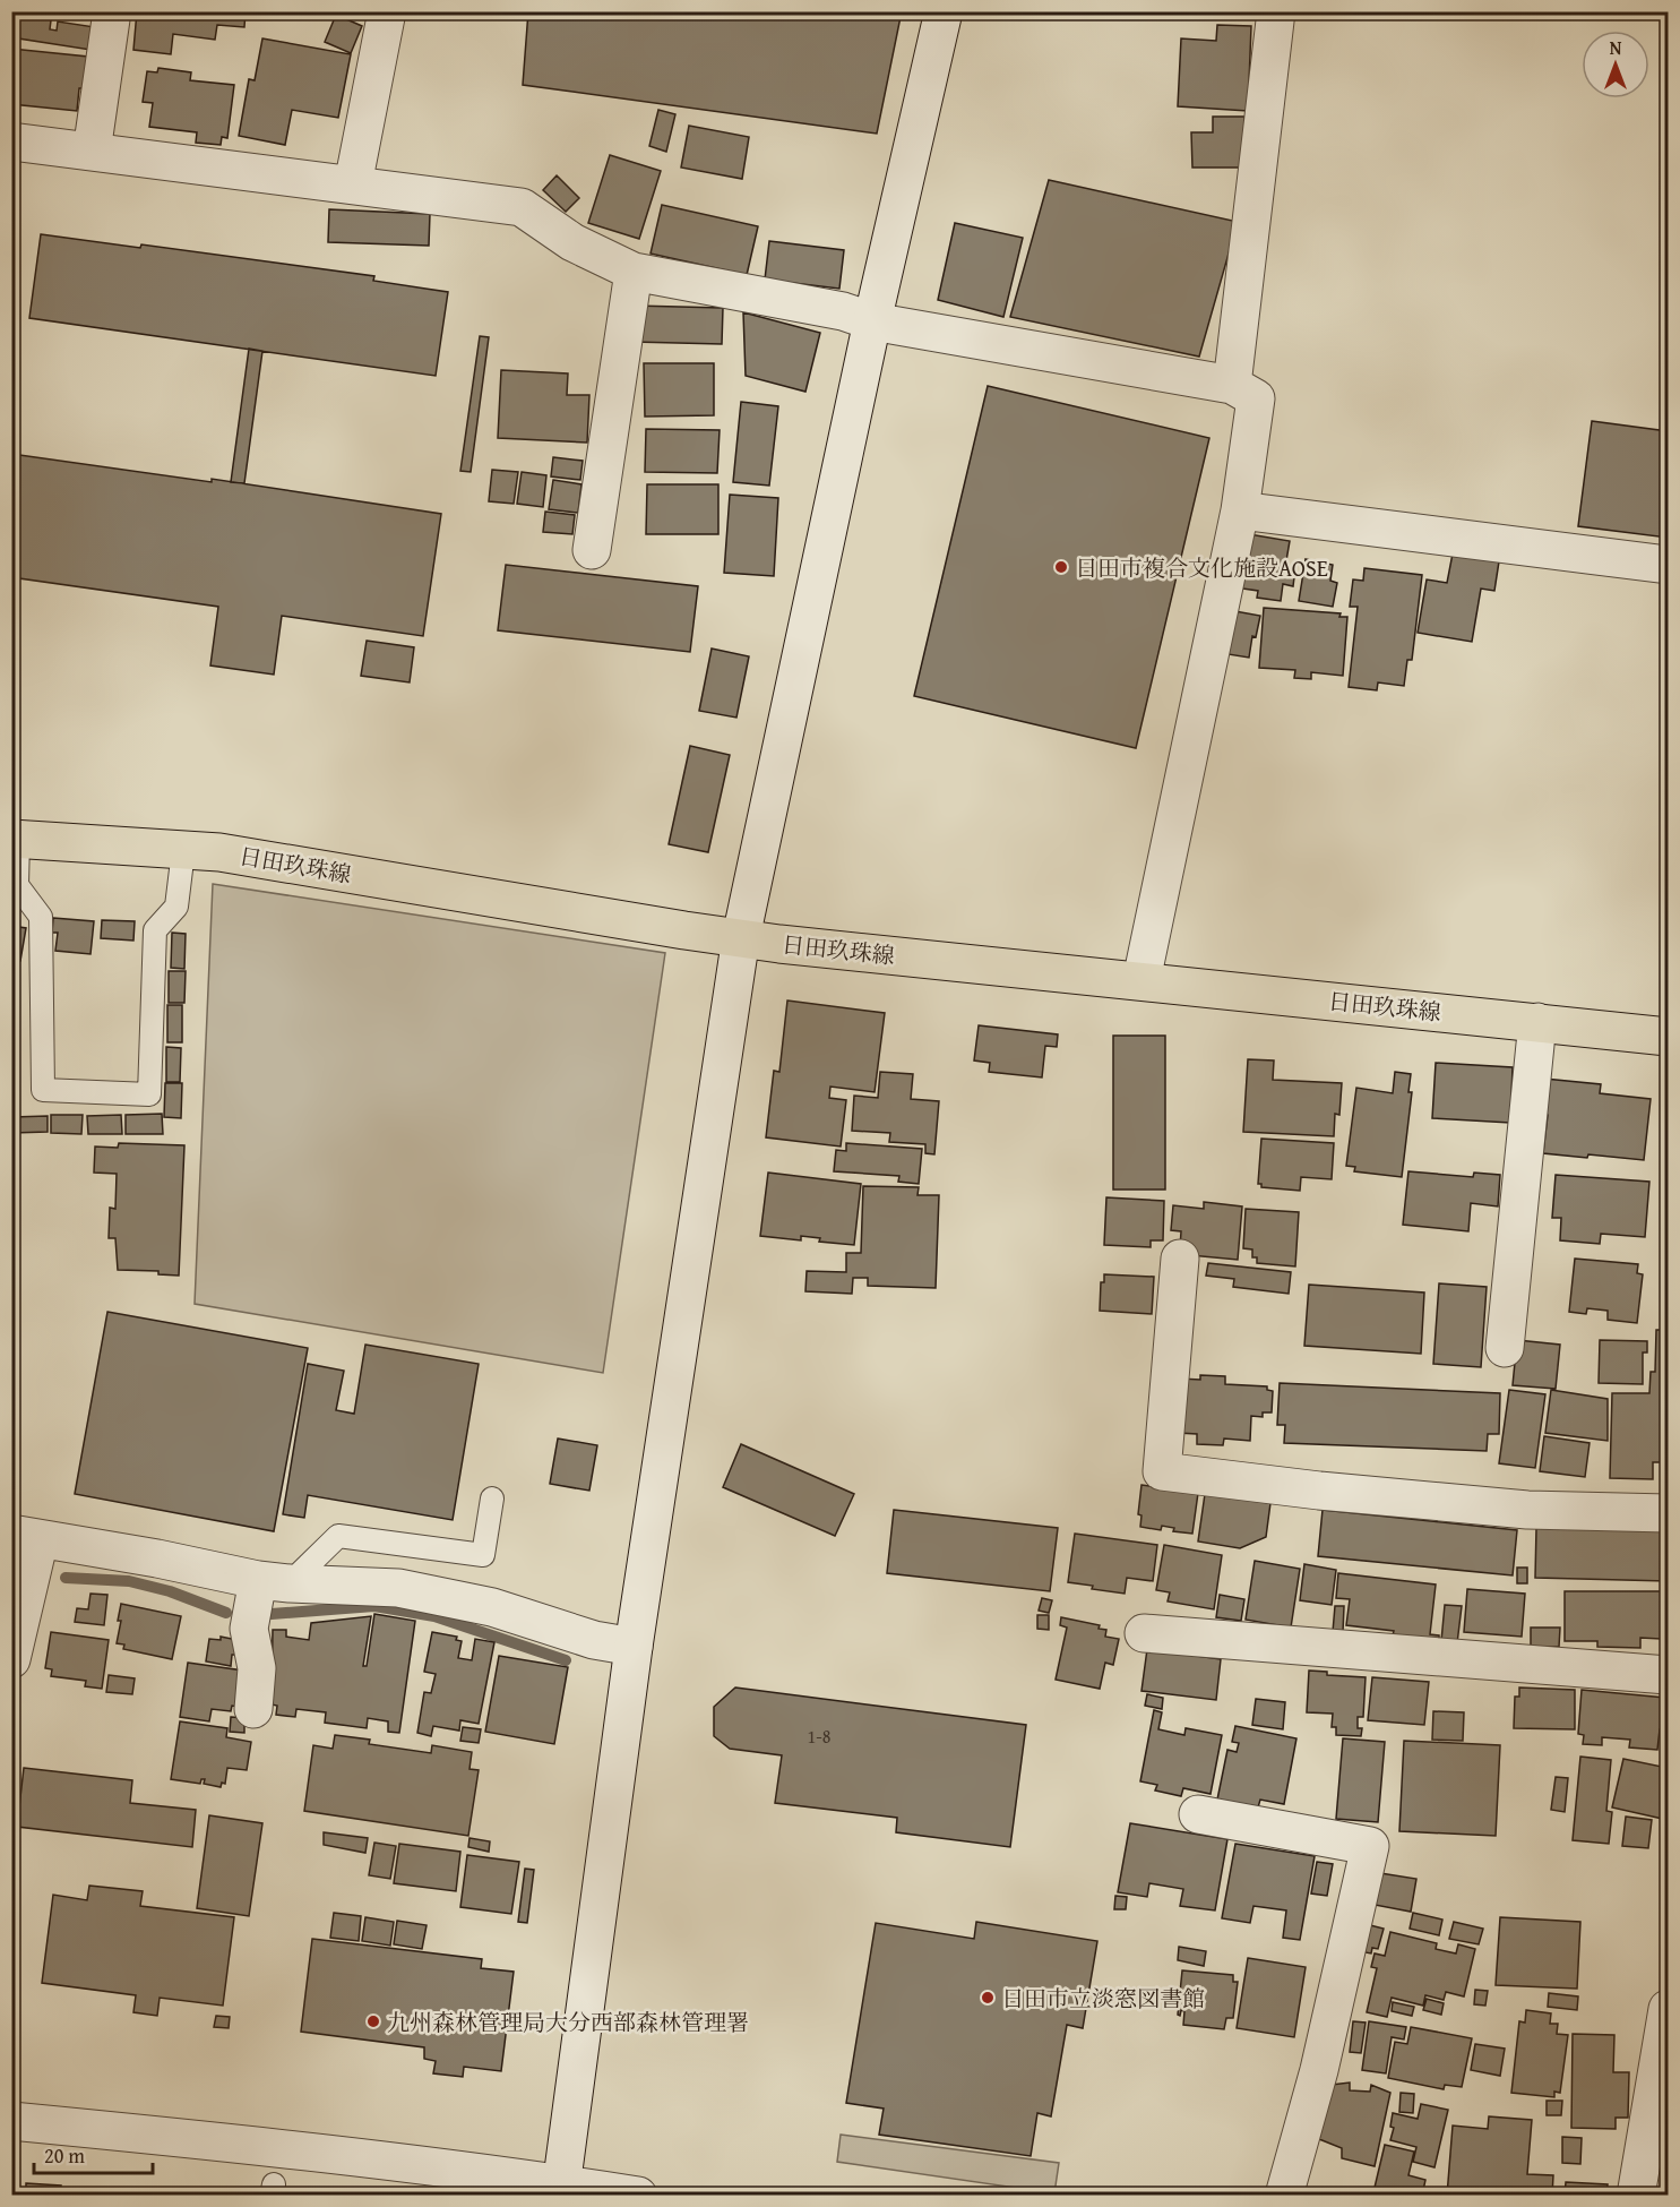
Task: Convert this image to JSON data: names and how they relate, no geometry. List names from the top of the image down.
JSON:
{
  "streets": {
    "main road": ["日田玖珠線"]
  },
  "places": ["日田市複合文化施設AOSE", "日田市立淡窓図書館", "九州森林管理局大分西部森林管理署"],
  "house_numbers": ["1-8"],
  "scale_bar": "20 m",
  "north": "top"
}
